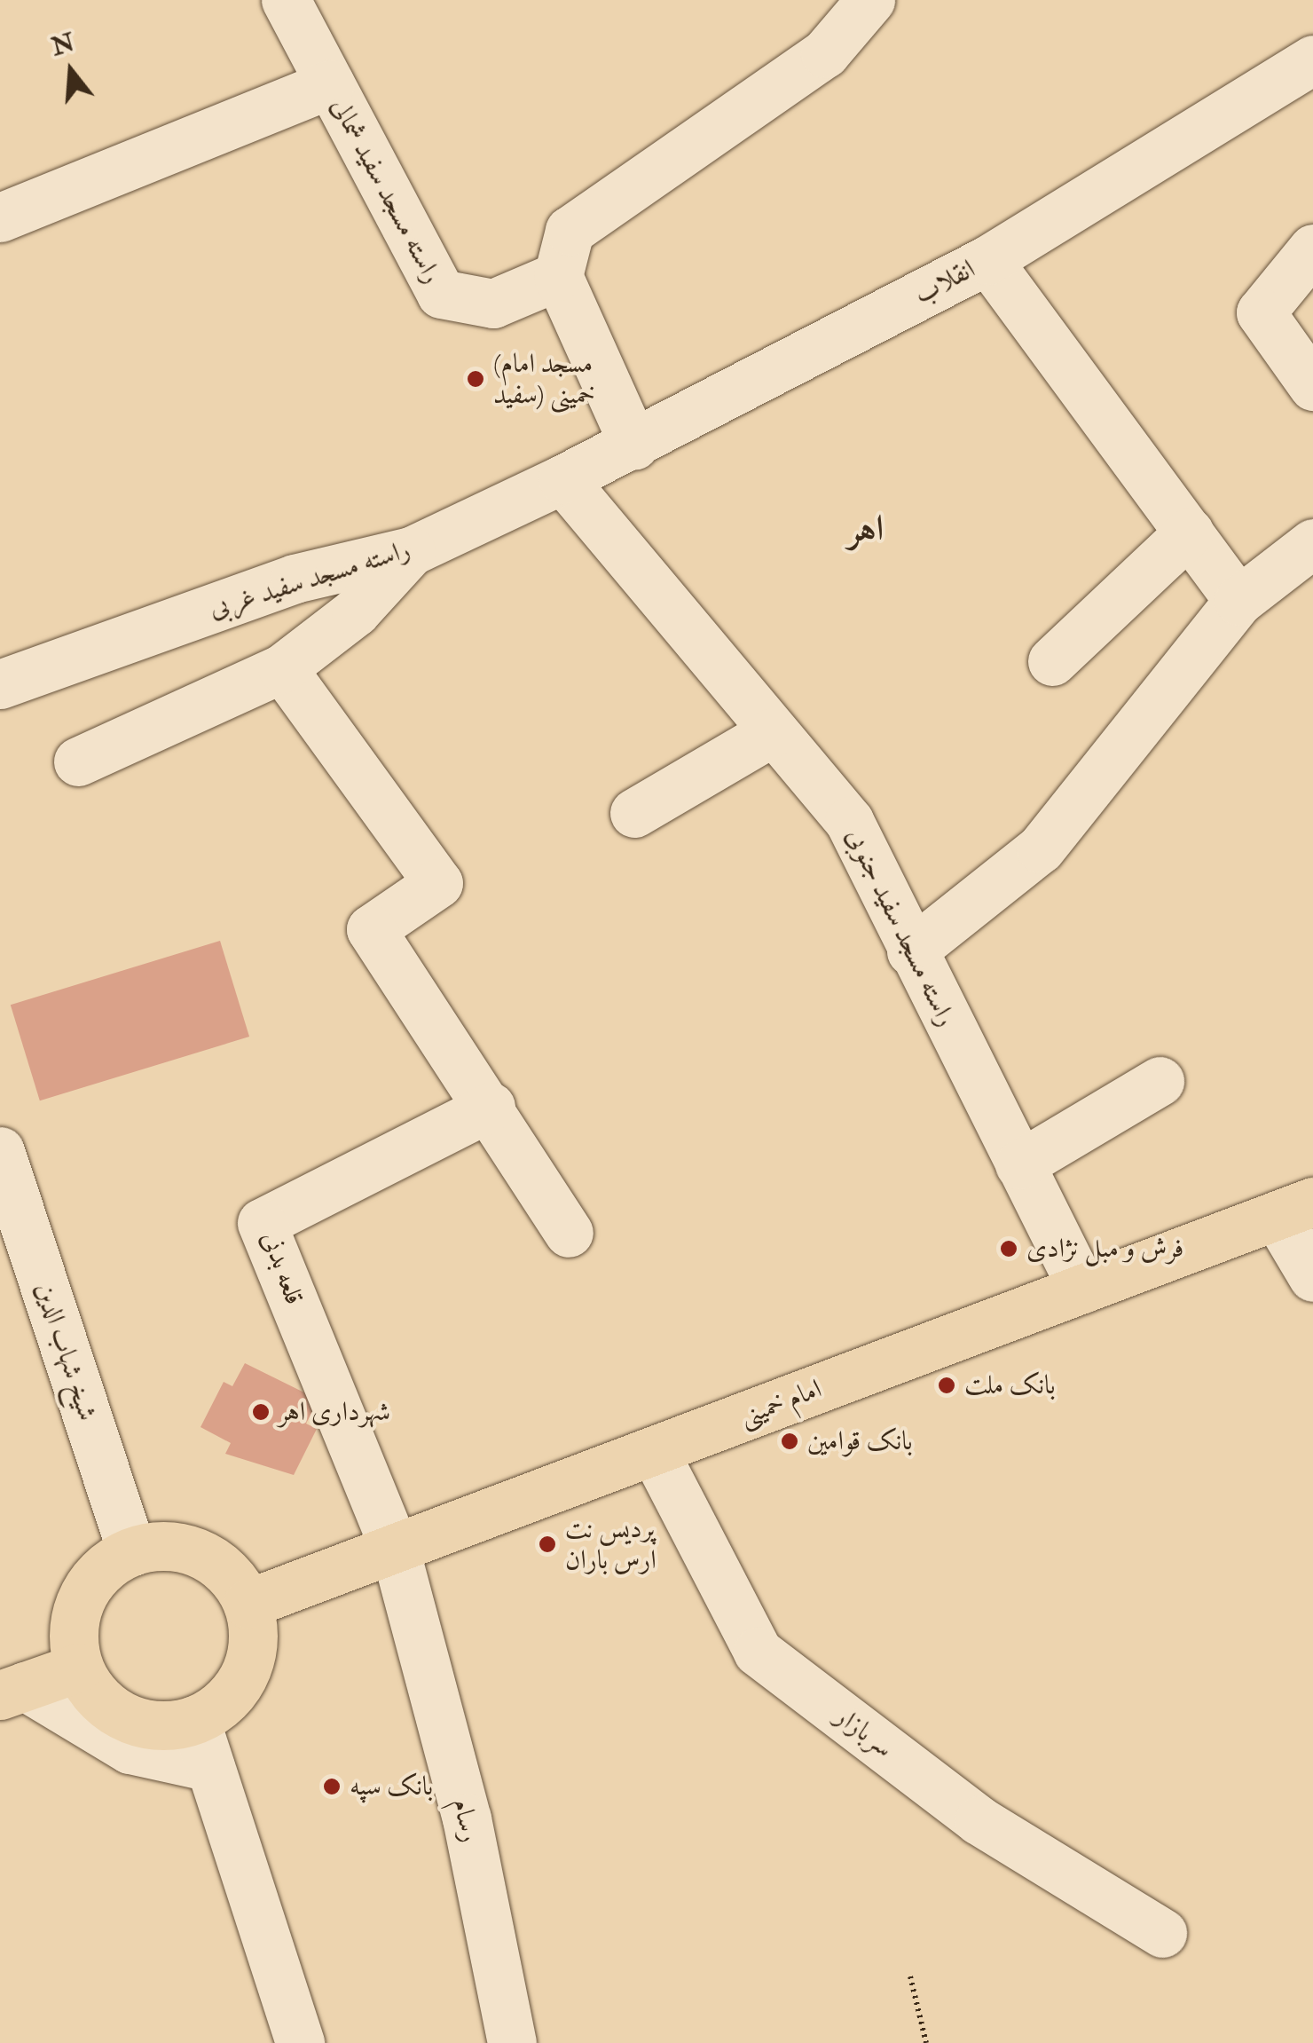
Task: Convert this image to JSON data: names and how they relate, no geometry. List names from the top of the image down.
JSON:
{
  "streets": {
    "main road": ["امام خمینی"],
    "street": [
      "راسته مسجد سفید شمالی",
      "انقلاب",
      "راسته مسجد سفید غربی",
      "راسته مسجد سفید جنوبی",
      "قلعه بدنی",
      "شیخ شهاب الدین",
      "سربازار",
      "رسام"
    ]
  },
  "crossings": [
    ["انقلاب", "راسته مسجد سفید غربی"],
    ["انقلاب", "راسته مسجد سفید جنوبی"],
    ["راسته مسجد سفید غربی", "راسته مسجد سفید جنوبی"],
    ["راسته مسجد سفید جنوبی", "امام خمینی"],
    ["قلعه بدنی", "امام خمینی"],
    ["قلعه بدنی", "رسام"],
    ["شیخ شهاب الدین", "امام خمینی"],
    ["امام خمینی", "سربازار"],
    ["امام خمینی", "رسام"]
  ],
  "districts": ["اهر"],
  "places": [
    "(مسجد امام خمینی (سفید",
    "فرش و مبل نژادی",
    "بانک ملت",
    "شهرداری اهر",
    "بانک قوامین",
    "پردیس نت ارس باران",
    "بانک سپه"
  ],
  "north": "top"
}
